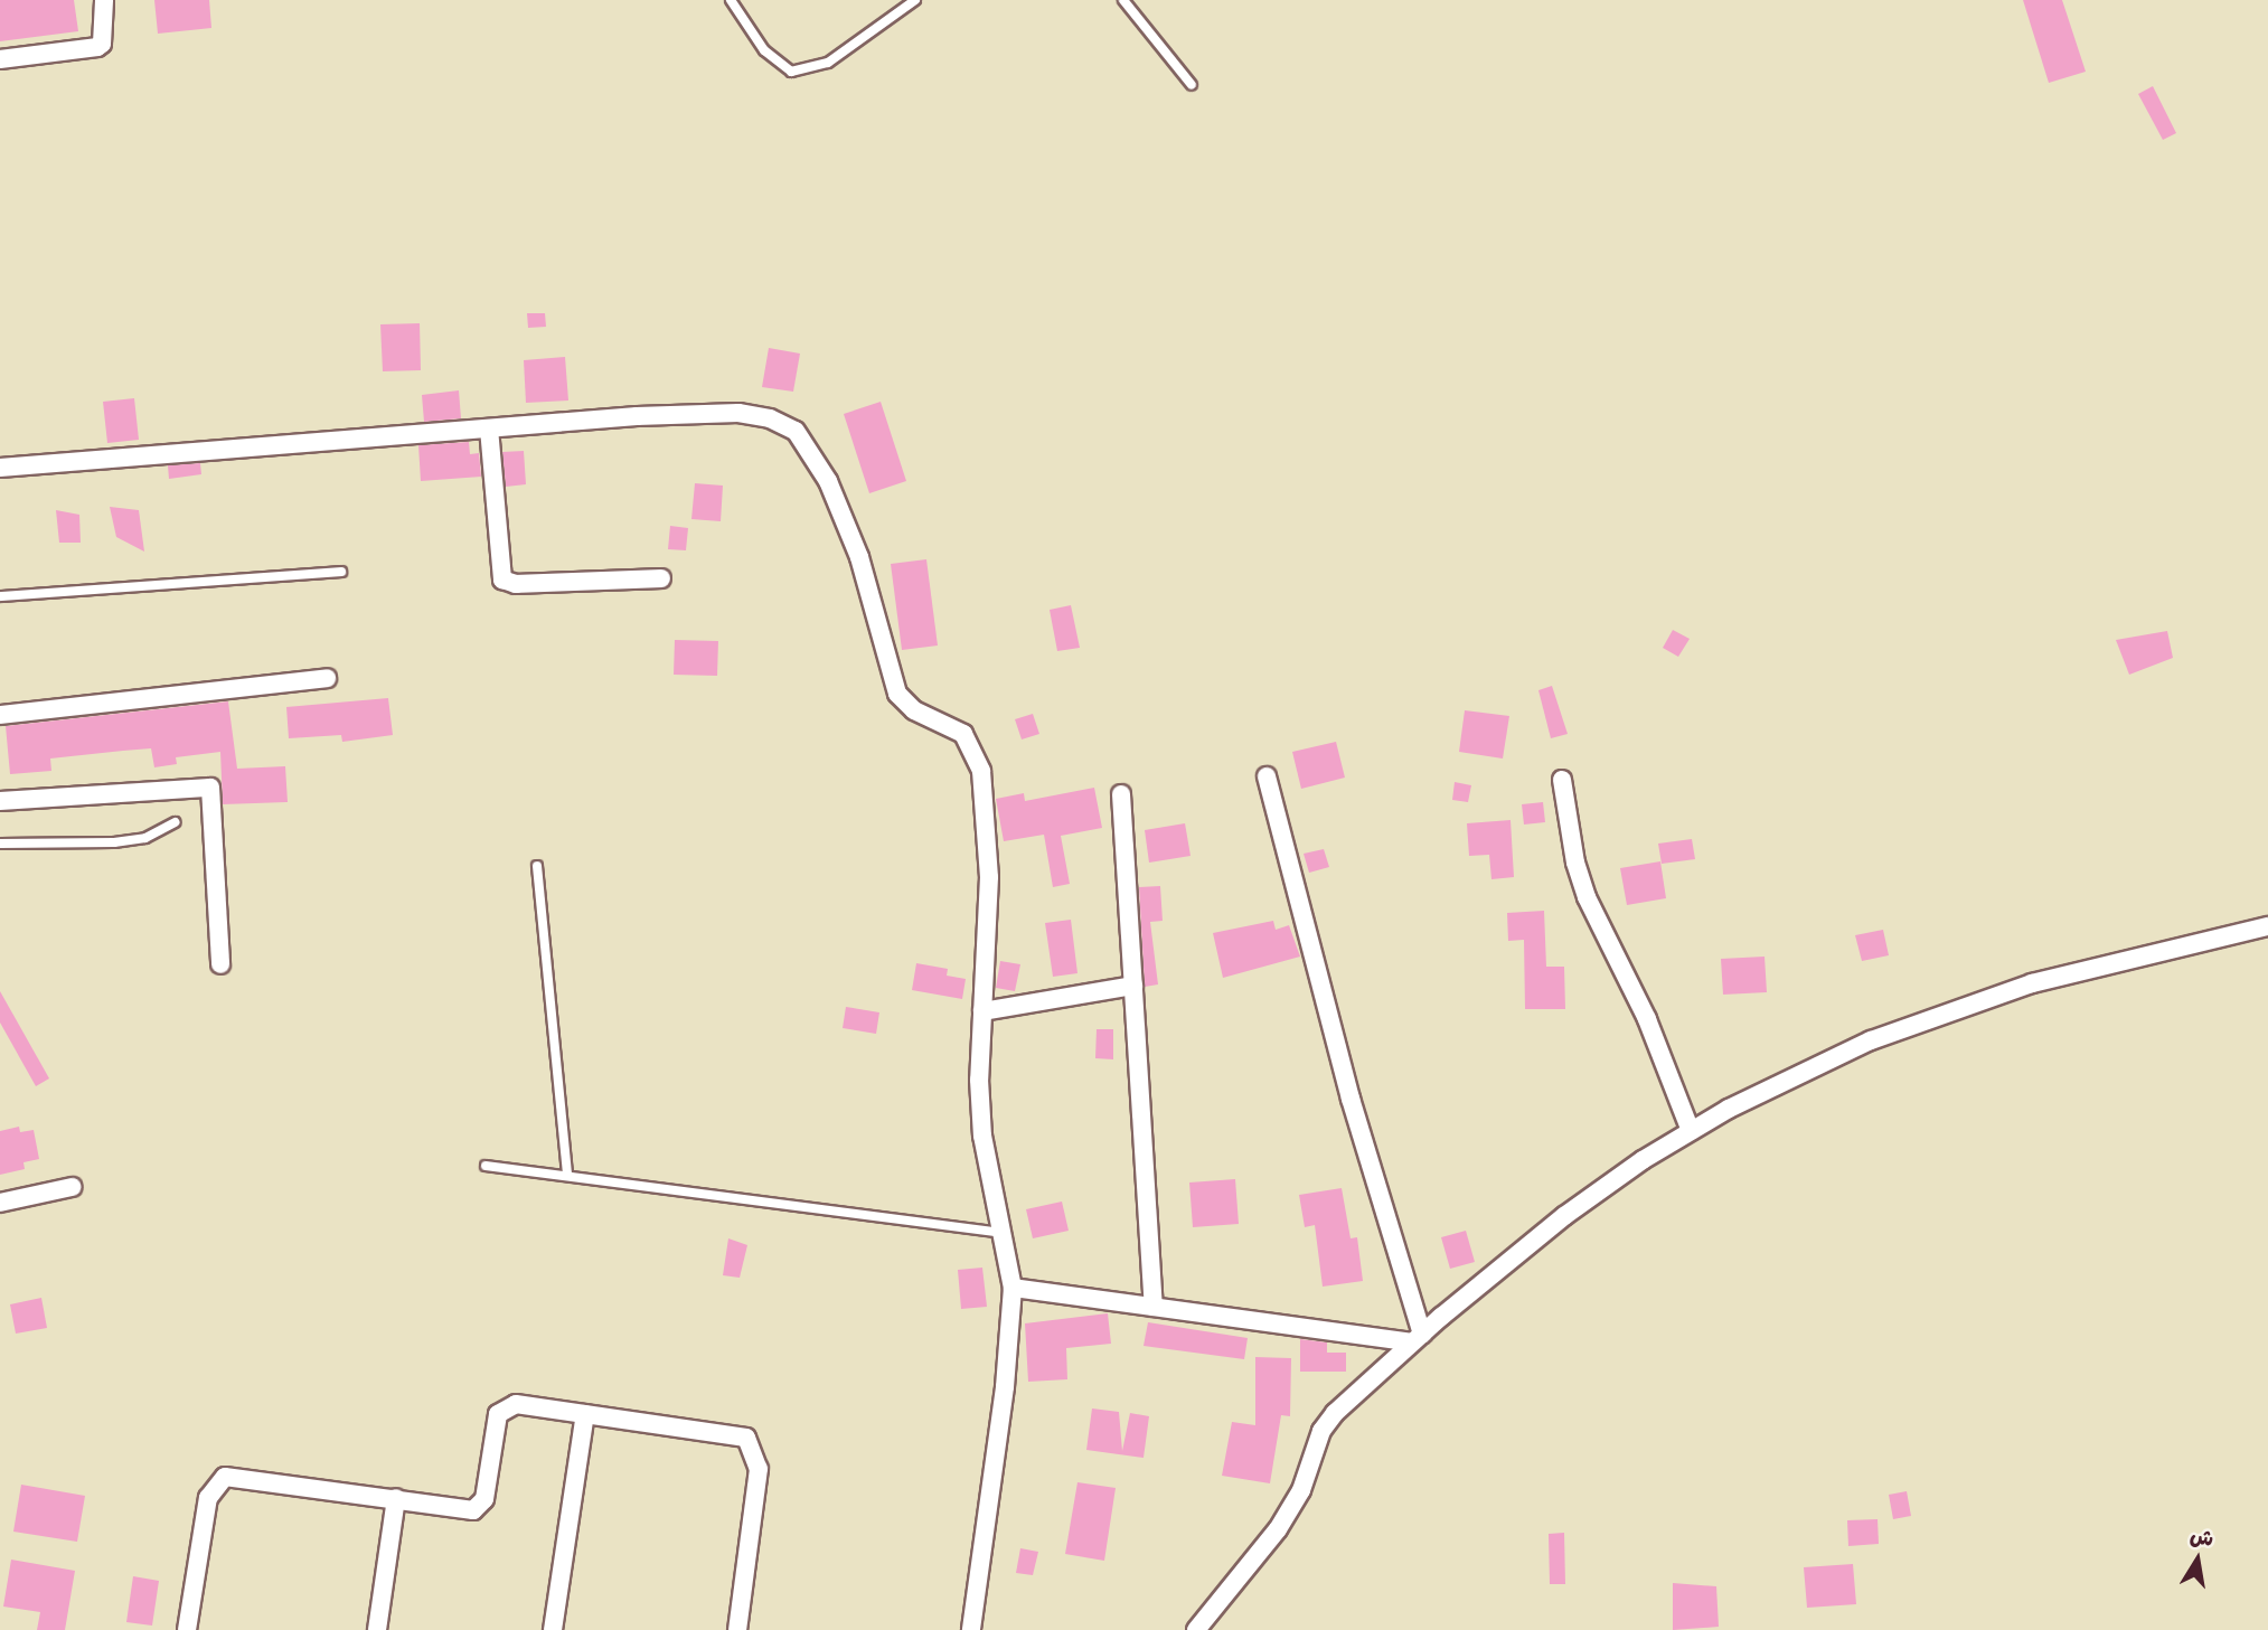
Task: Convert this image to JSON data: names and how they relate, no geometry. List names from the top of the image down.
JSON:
{
  "north": "top"
}
